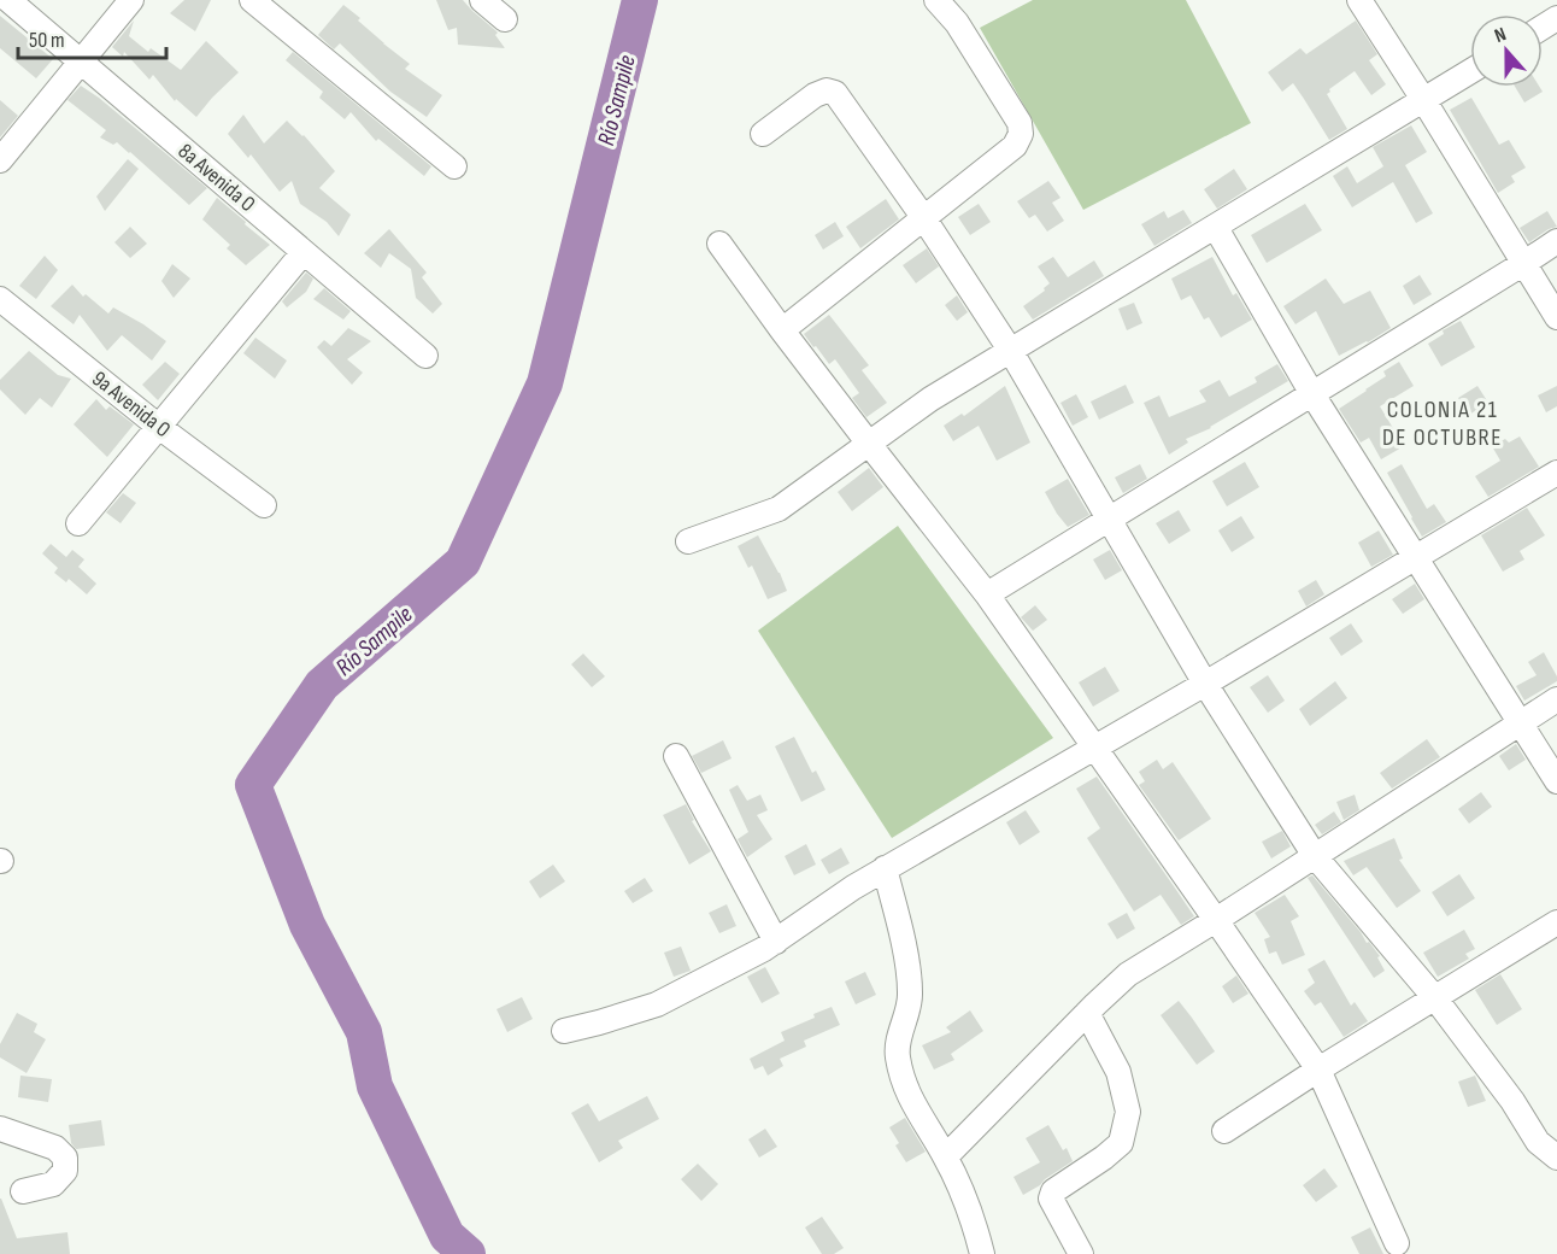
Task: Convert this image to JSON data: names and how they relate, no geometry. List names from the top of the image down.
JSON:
{
  "streets": {
    "street": ["8a Avenida O", "9a Avenida O"]
  },
  "districts": ["COLONIA 21 DE OCTUBRE"],
  "water": ["Río Sampile"],
  "scale_bar": "50 m",
  "north": "top"
}
